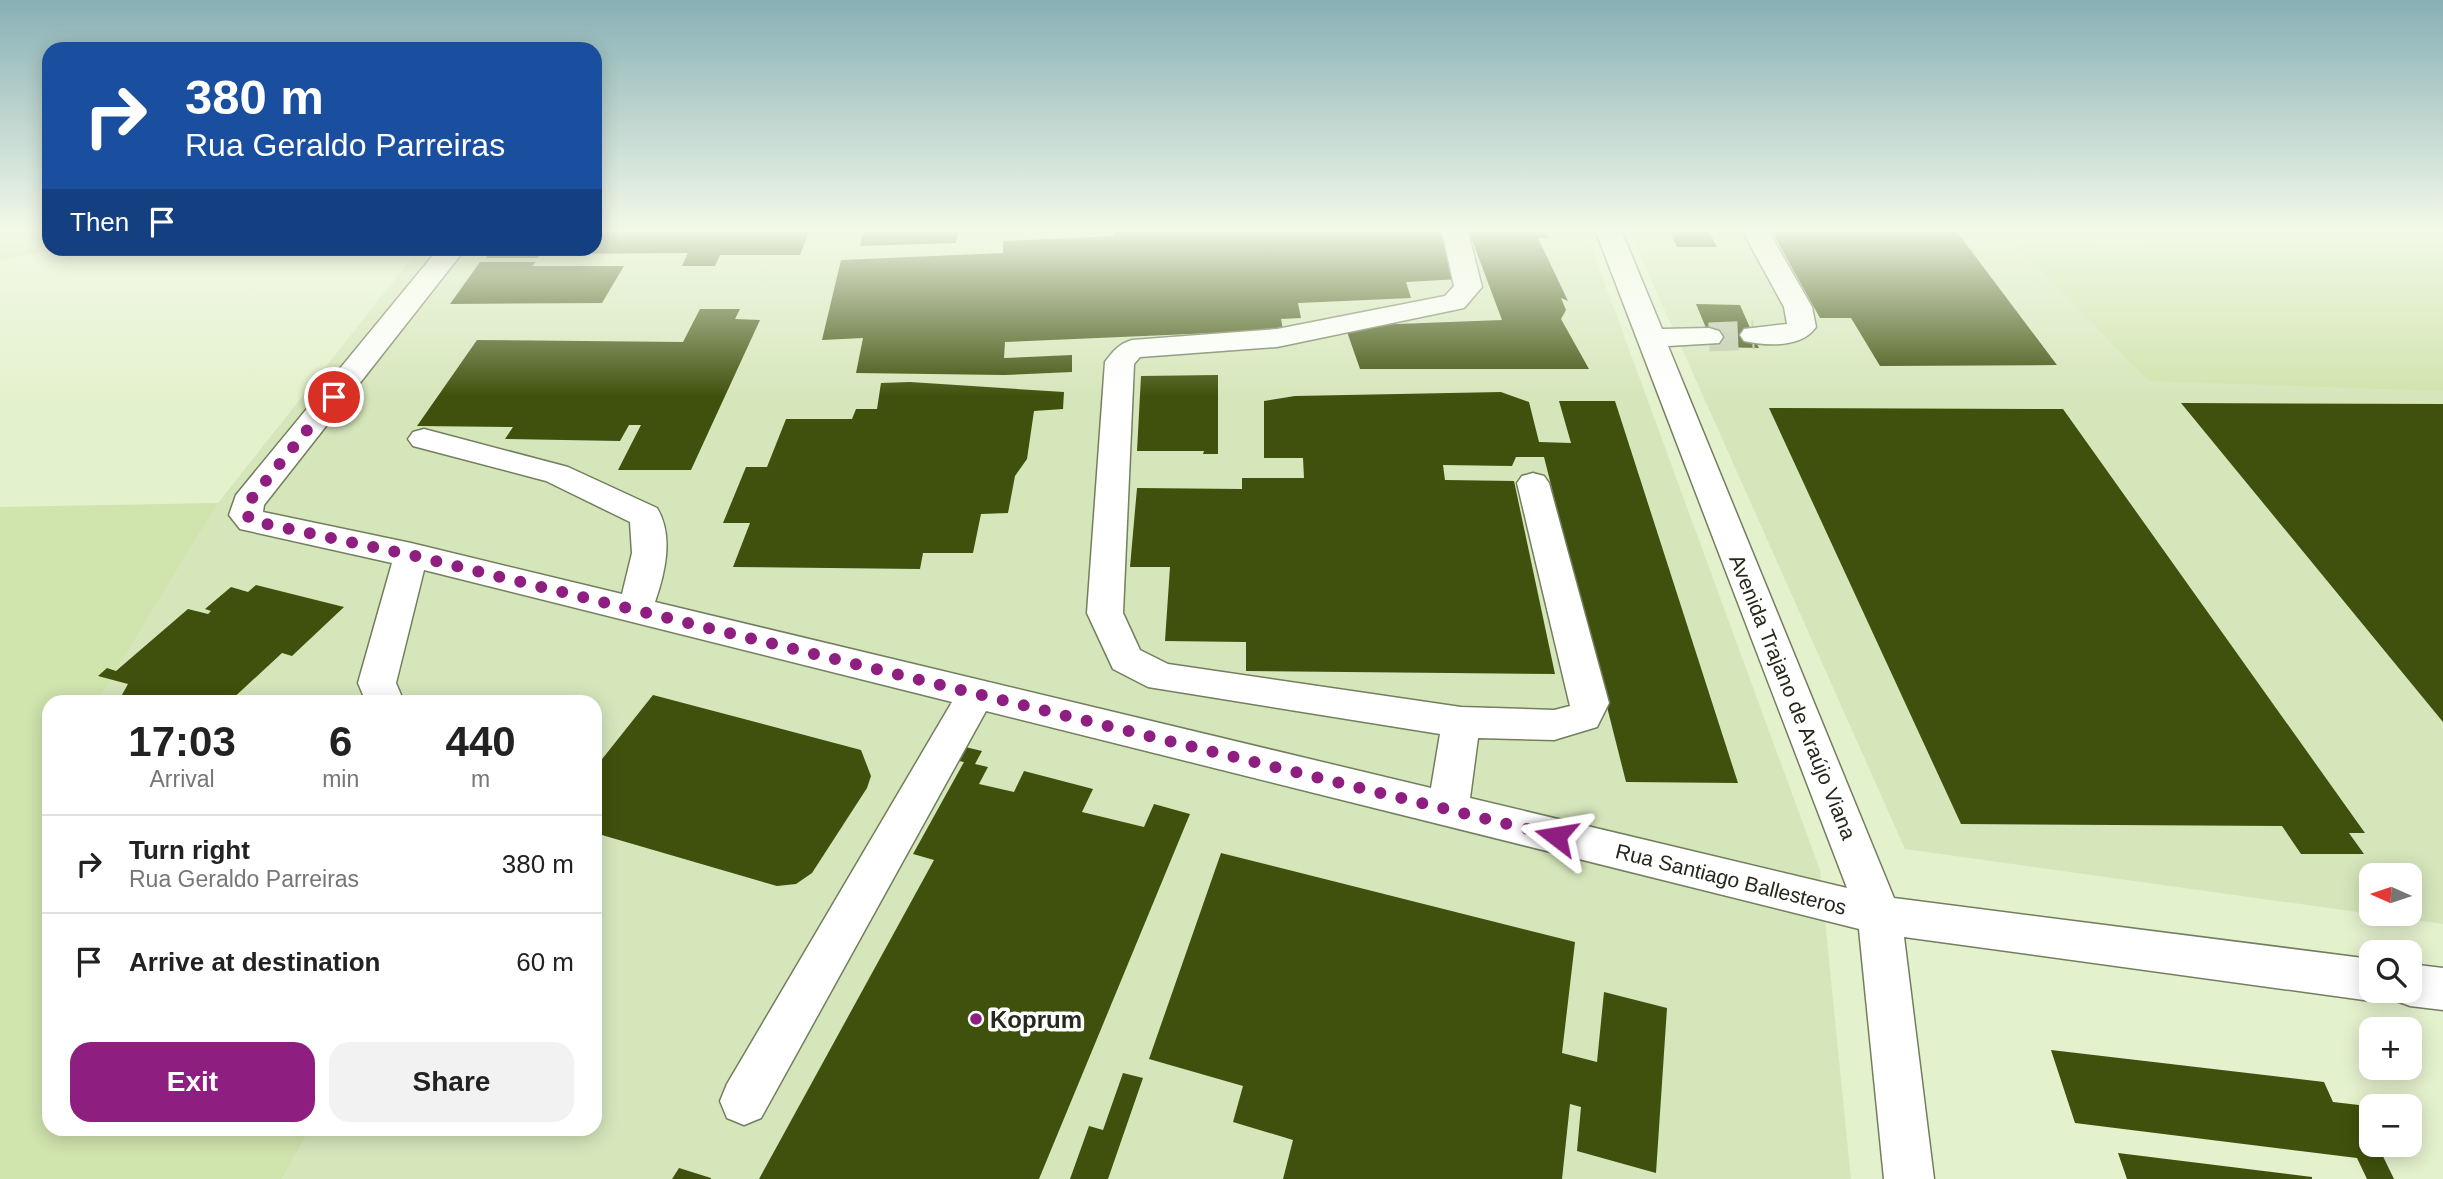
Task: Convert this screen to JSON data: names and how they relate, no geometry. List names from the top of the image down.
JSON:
{
  "streets": {
    "street": ["Avenida Trajano de Araújo Viana", "Rua Santiago Ballesteros"]
  },
  "crossings": [
    ["Avenida Trajano de Araújo Viana", "Rua Santiago Ballesteros"]
  ],
  "places": ["Koprum"],
  "north": "left",
  "page": {
    "turn": ["380 m", "Rua Geraldo Parreiras"],
    "then": "Then",
    "eta": [
      "17:03",
      "Arrival",
      "6",
      "min",
      "440",
      "m"
    ],
    "list": [
      {
        "name": "Turn right",
        "note": "Rua Geraldo Parreiras",
        "value": "380 m"
      },
      {
        "name": "Arrive at destination",
        "value": "60 m"
      }
    ],
    "map_buttons": ["+", "−"],
    "buttons": ["Exit", "Share"]
  }
}
